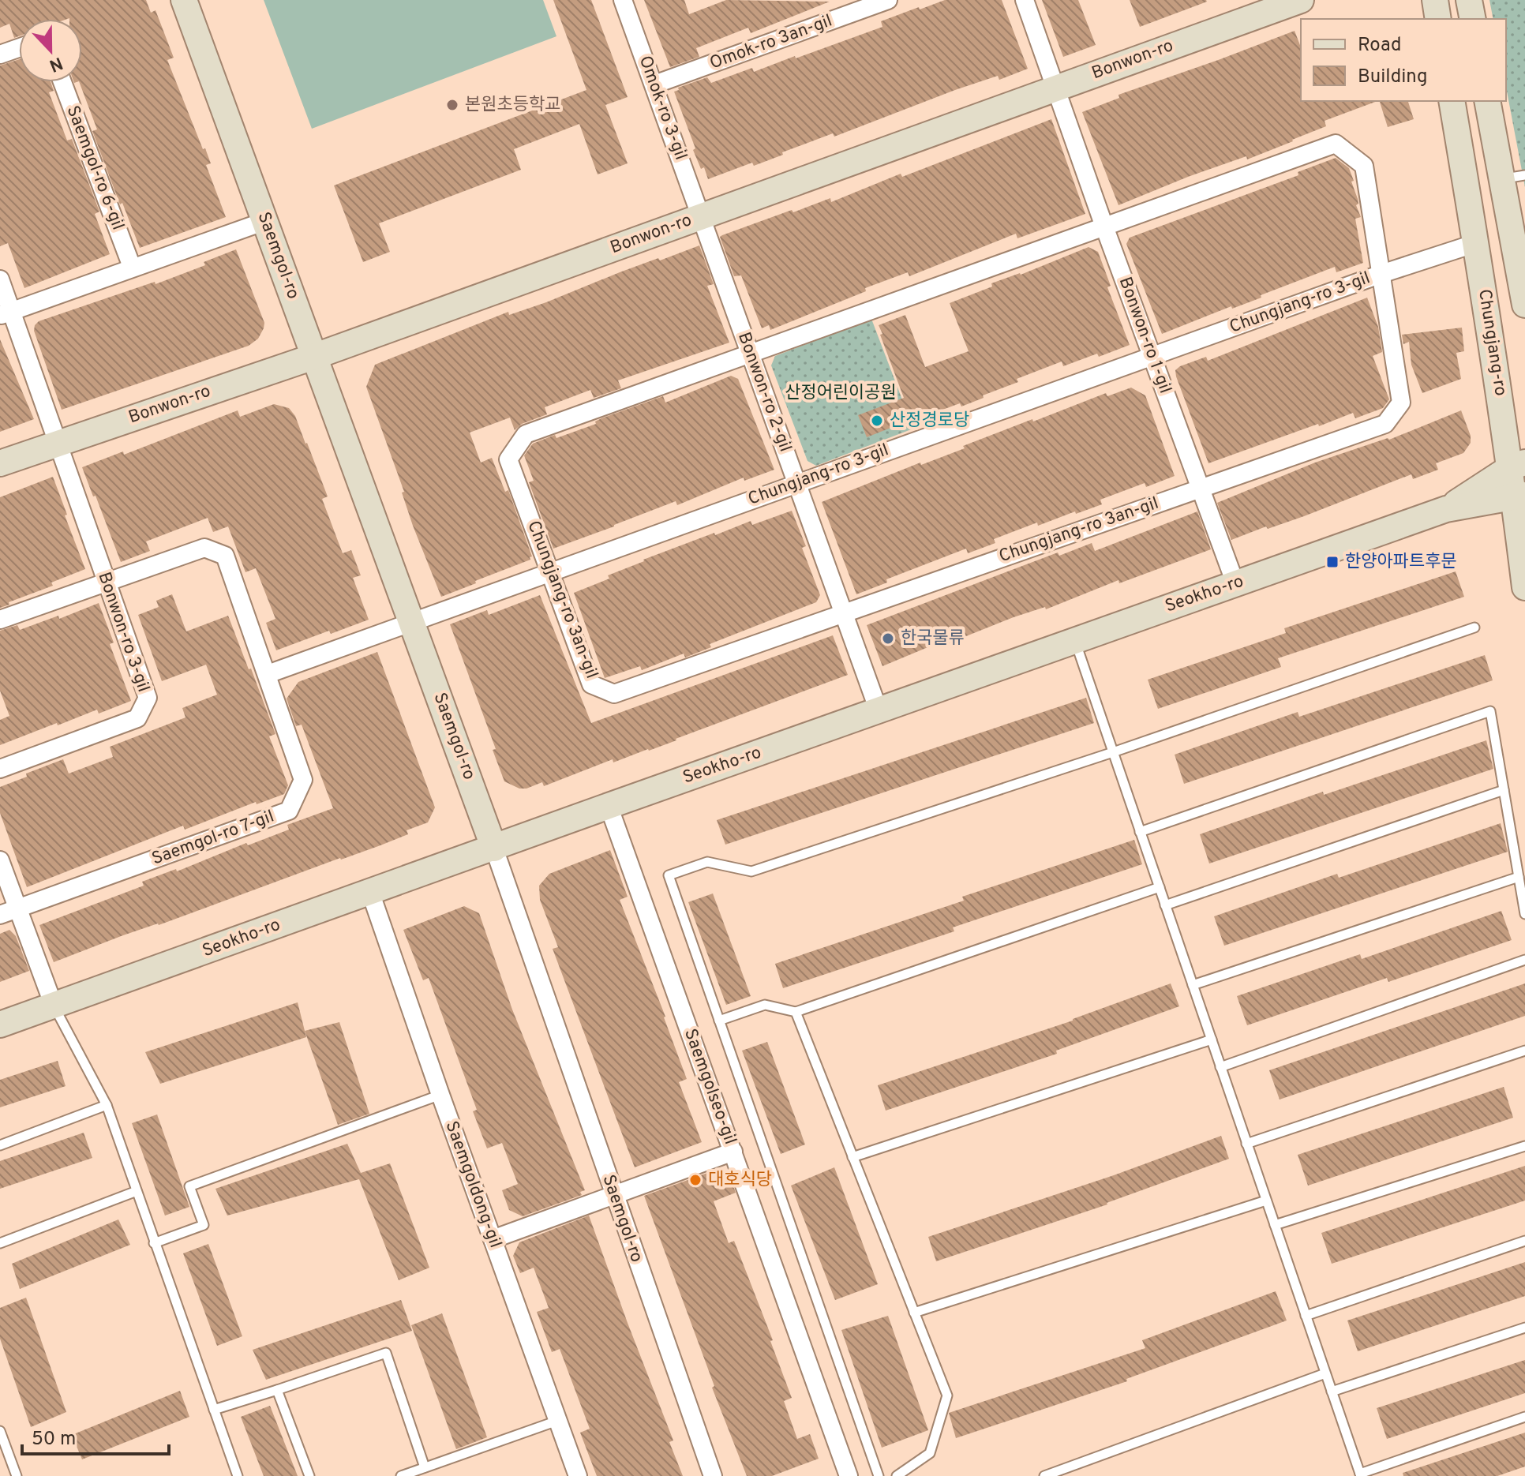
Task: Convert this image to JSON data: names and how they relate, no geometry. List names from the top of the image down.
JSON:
{
  "streets": {
    "street": [
      "Omok-ro 3an-gil",
      "Bonwon-ro",
      "Omok-ro 3-gil",
      "Saemgol-ro 6-gil",
      "Saemgol-ro",
      "Chungjang-ro 3-gil",
      "Bonwon-ro 1-gil",
      "Chungjang-ro",
      "Bonwon-ro 2-gil",
      "Chungjang-ro 3an-gil",
      "Seokho-ro",
      "Bonwon-ro 3-gil",
      "Saemgol-ro 7-gil",
      "Saemgolseo-gil",
      "Saemgoldong-gil"
    ]
  },
  "crossings": [
    ["Omok-ro 3an-gil", "Omok-ro 3-gil"],
    ["Bonwon-ro", "Omok-ro 3-gil"],
    ["Bonwon-ro", "Saemgol-ro"],
    ["Bonwon-ro", "Bonwon-ro 1-gil"],
    ["Bonwon-ro", "Bonwon-ro 2-gil"],
    ["Bonwon-ro", "Bonwon-ro 3-gil"],
    ["Omok-ro 3-gil", "Bonwon-ro 2-gil"],
    ["Saemgol-ro", "Chungjang-ro 3-gil"],
    ["Saemgol-ro", "Seokho-ro"],
    ["Chungjang-ro 3-gil", "Bonwon-ro 1-gil"],
    ["Chungjang-ro 3-gil", "Chungjang-ro"],
    ["Chungjang-ro 3-gil", "Bonwon-ro 2-gil"],
    ["Chungjang-ro 3-gil", "Chungjang-ro 3an-gil"],
    ["Bonwon-ro 1-gil", "Chungjang-ro 3an-gil"],
    ["Bonwon-ro 1-gil", "Seokho-ro"],
    ["Chungjang-ro", "Seokho-ro"],
    ["Bonwon-ro 2-gil", "Chungjang-ro 3an-gil"],
    ["Bonwon-ro 2-gil", "Seokho-ro"],
    ["Seokho-ro", "Saemgolseo-gil"],
    ["Seokho-ro", "Saemgoldong-gil"],
    ["Bonwon-ro 3-gil", "Saemgol-ro 7-gil"]
  ],
  "parks": ["산정어린이공원"],
  "places": {
    "other": [
      "본원초등학교",
      "산정경로당",
      "한국물류",
      "대호식당"
    ],
    "transit": ["한양아파트후문"]
  },
  "legend": ["Road", "Building"],
  "scale_bar": "50 m",
  "north": "bottom"
}
